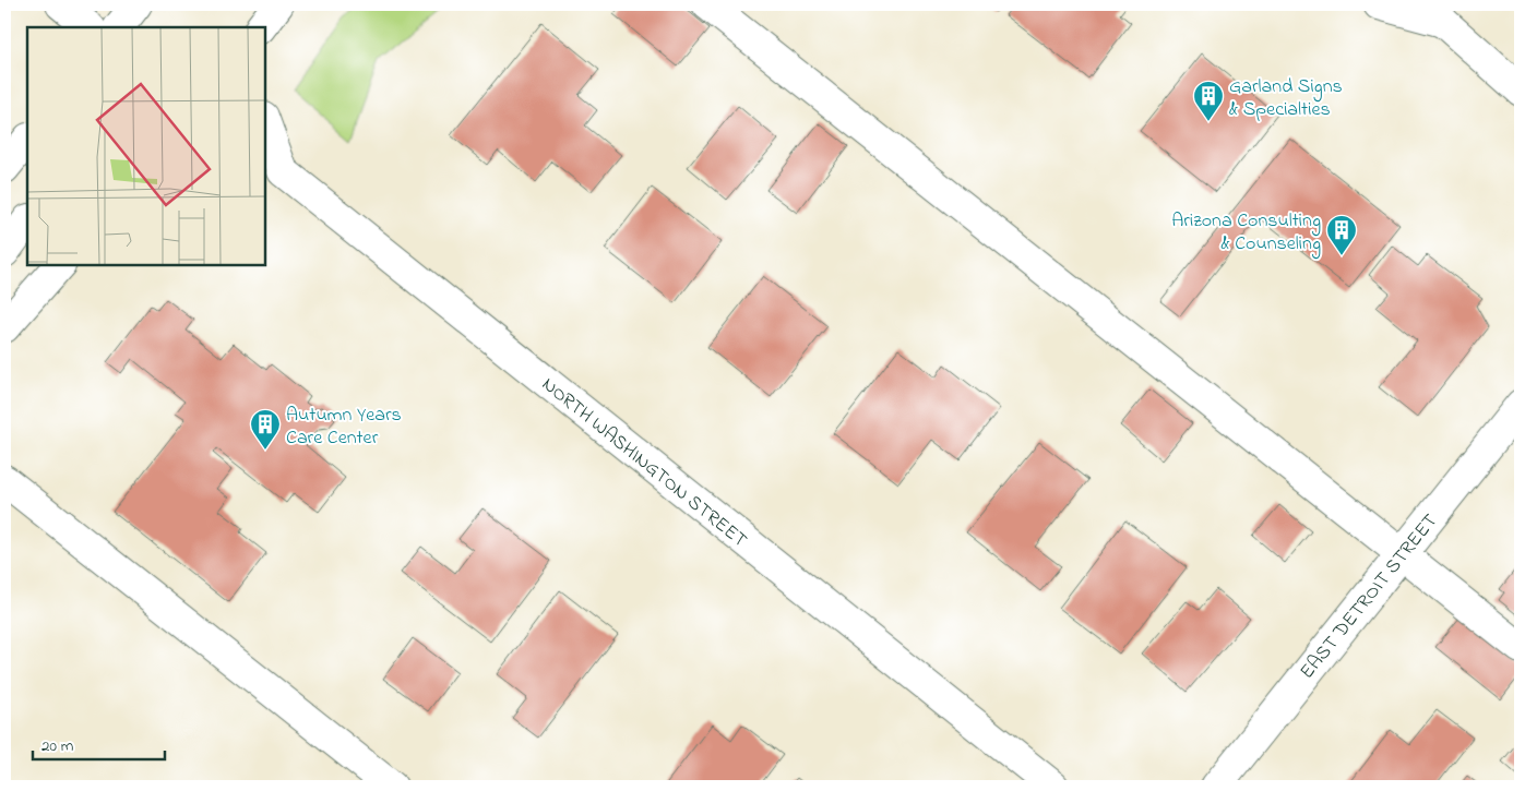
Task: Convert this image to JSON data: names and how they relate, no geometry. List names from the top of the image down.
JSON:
{
  "streets": {
    "street": ["NORTH WASHINGTON STREET", "EAST DETROIT STREET"]
  },
  "places": {
    "building": ["Garland Signs & Specialties", "Arizona Consulting & Counseling", "Autumn Years Care Center"]
  },
  "scale_bar": "20 m"
}
